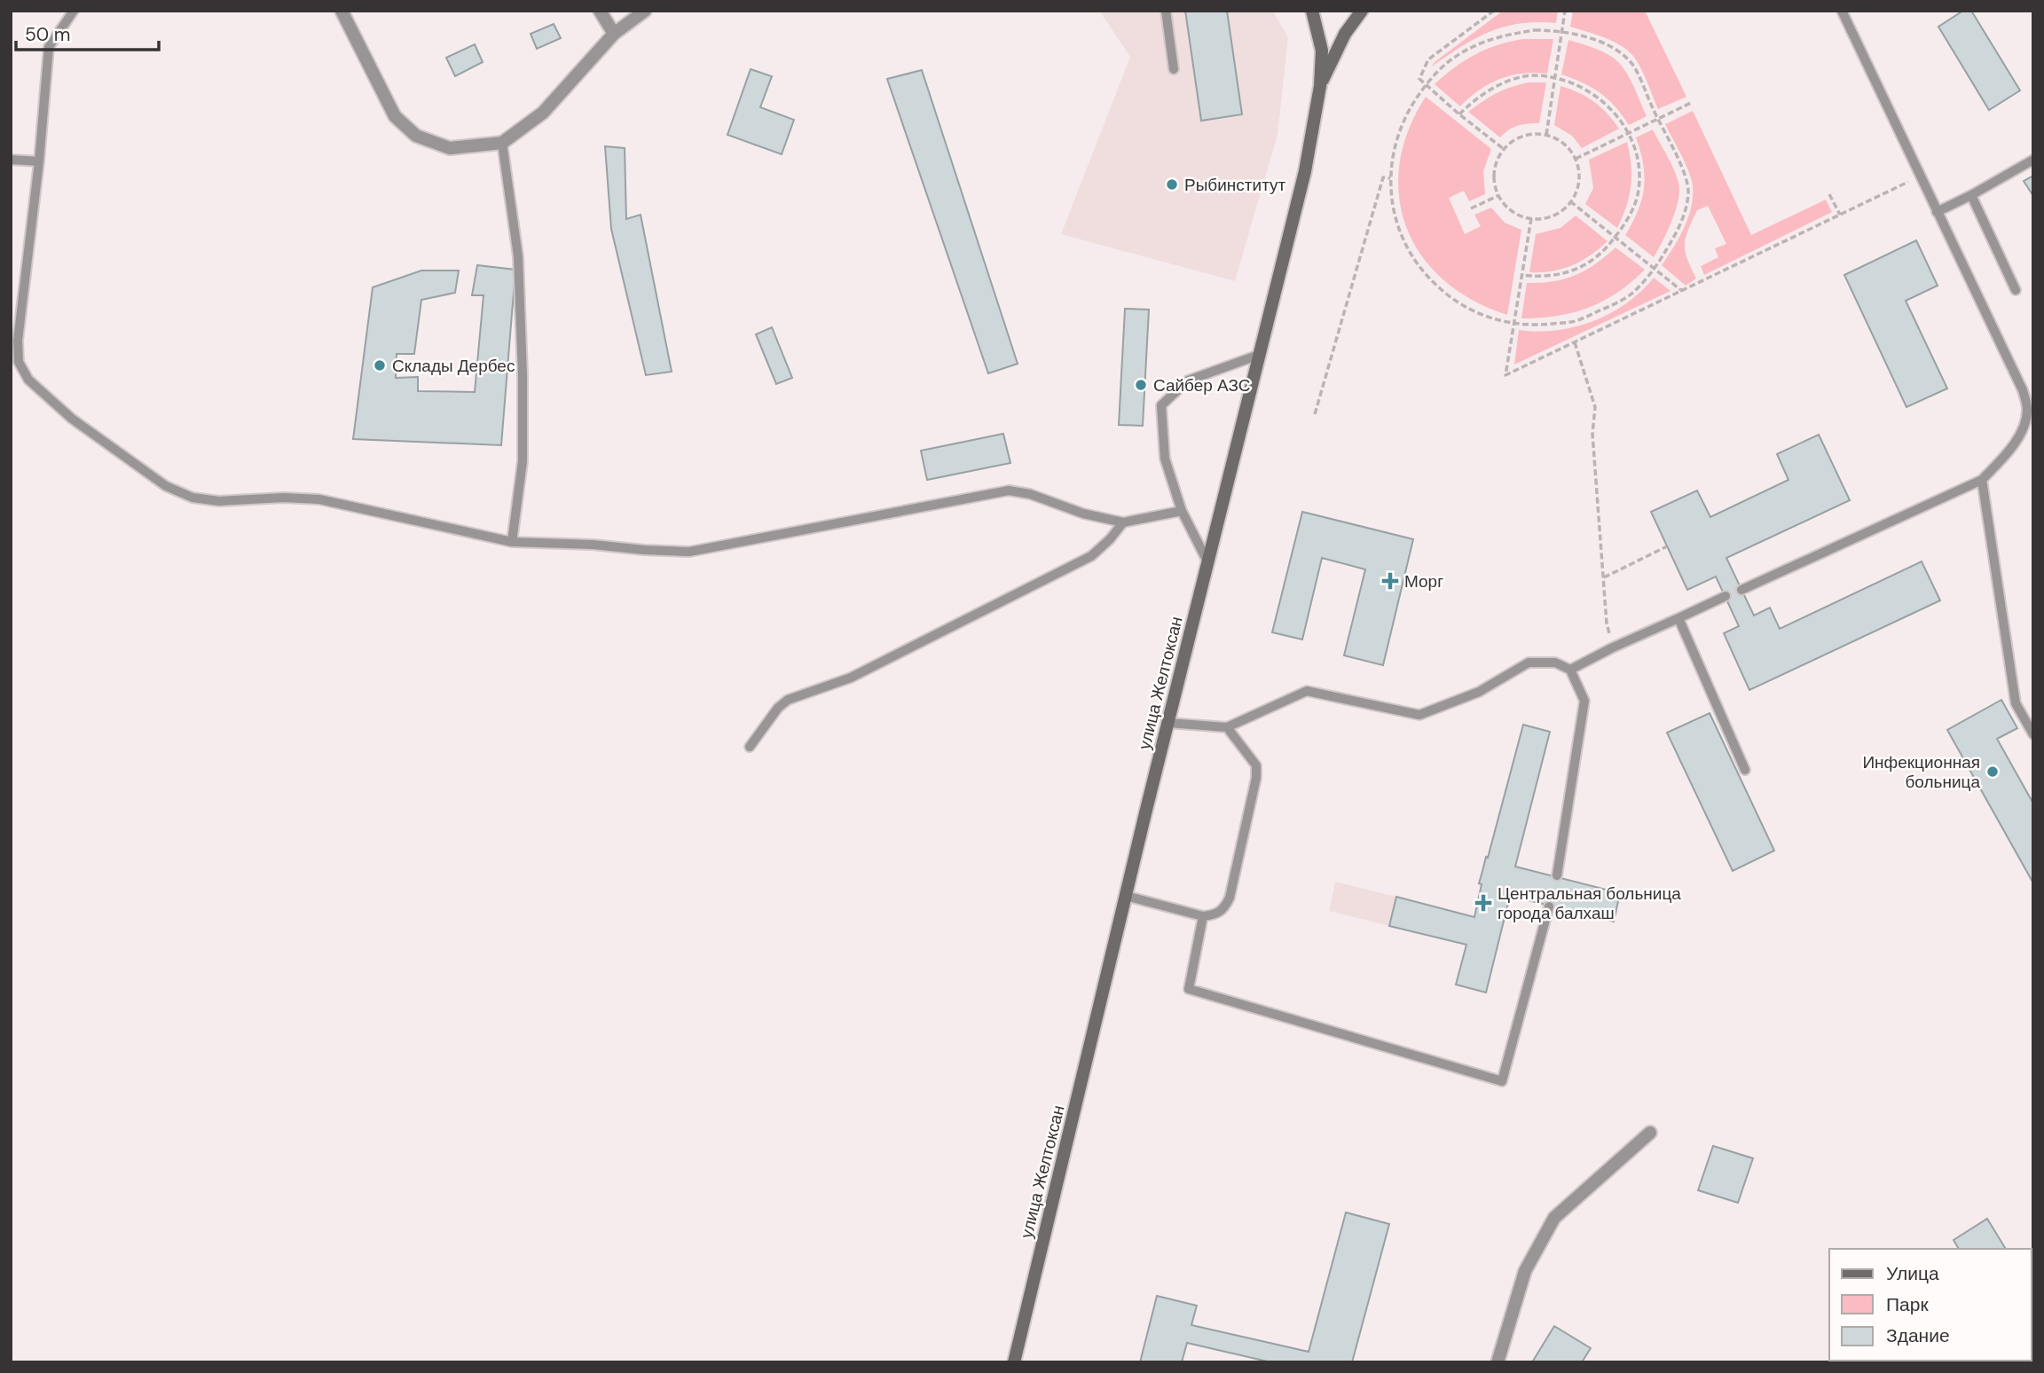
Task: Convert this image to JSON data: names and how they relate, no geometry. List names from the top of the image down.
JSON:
{
  "streets": {
    "main road": ["улица Желтоксан"]
  },
  "places": {
    "other": [
      "Рыбинститут",
      "Склады Дербес",
      "Сайбер АЗС",
      "Инфекционная больница"
    ],
    "health": ["Морг", "Центральная больница города балхаш"]
  },
  "legend": ["Улица", "Парк", "Здание"],
  "scale_bar": "50 m"
}
